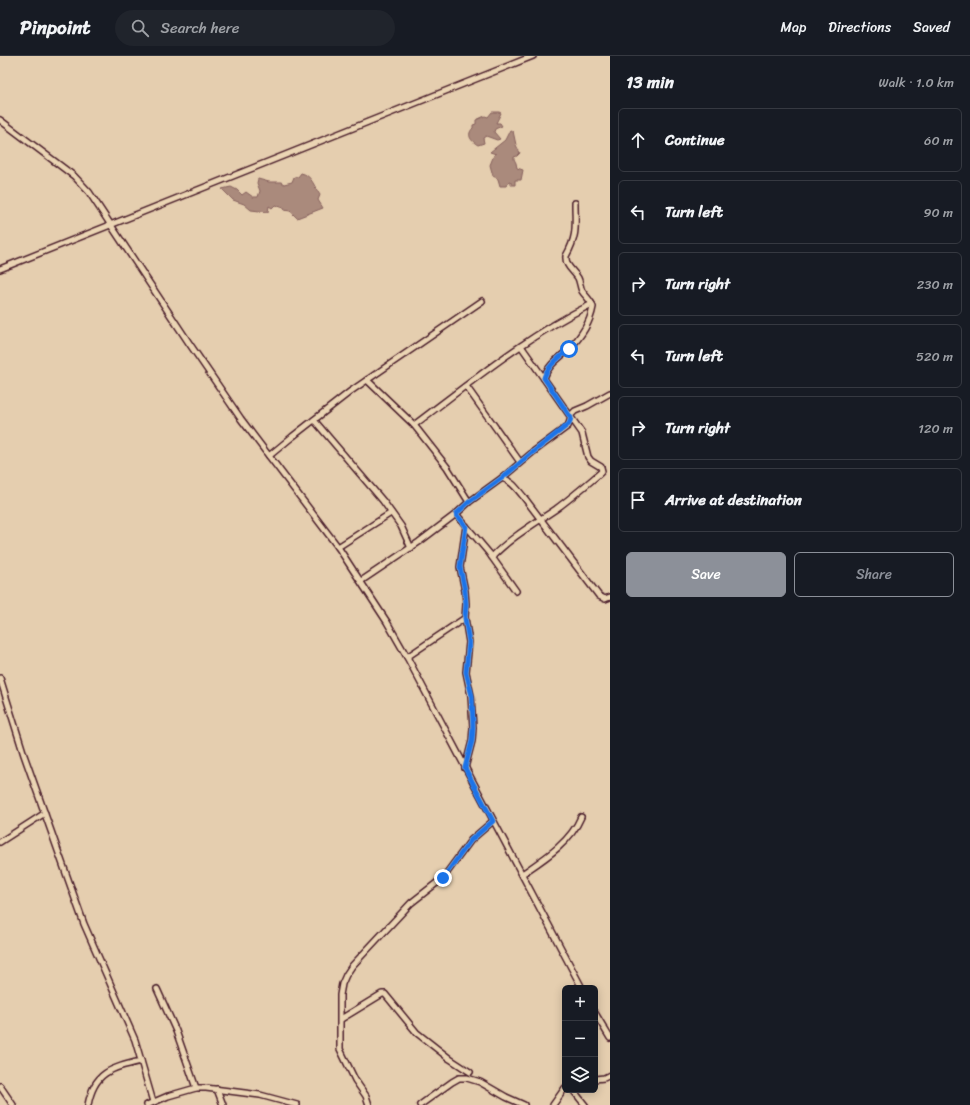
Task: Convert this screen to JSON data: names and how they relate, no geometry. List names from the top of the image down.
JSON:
{
  "page": {
    "header": "Pinpoint",
    "search": "Search here",
    "nav": ["Map", "Directions", "Saved"],
    "heading": ["13 min", "Walk · 1.0 km"],
    "list": [
      ["Continue", "60 m"],
      ["Turn left", "90 m"],
      ["Turn right", "230 m"],
      ["Turn left", "520 m"],
      ["Turn right", "120 m"],
      "Arrive at destination"
    ],
    "buttons": ["Save", "Share"],
    "map_buttons": ["+", "−"]
  }
}
